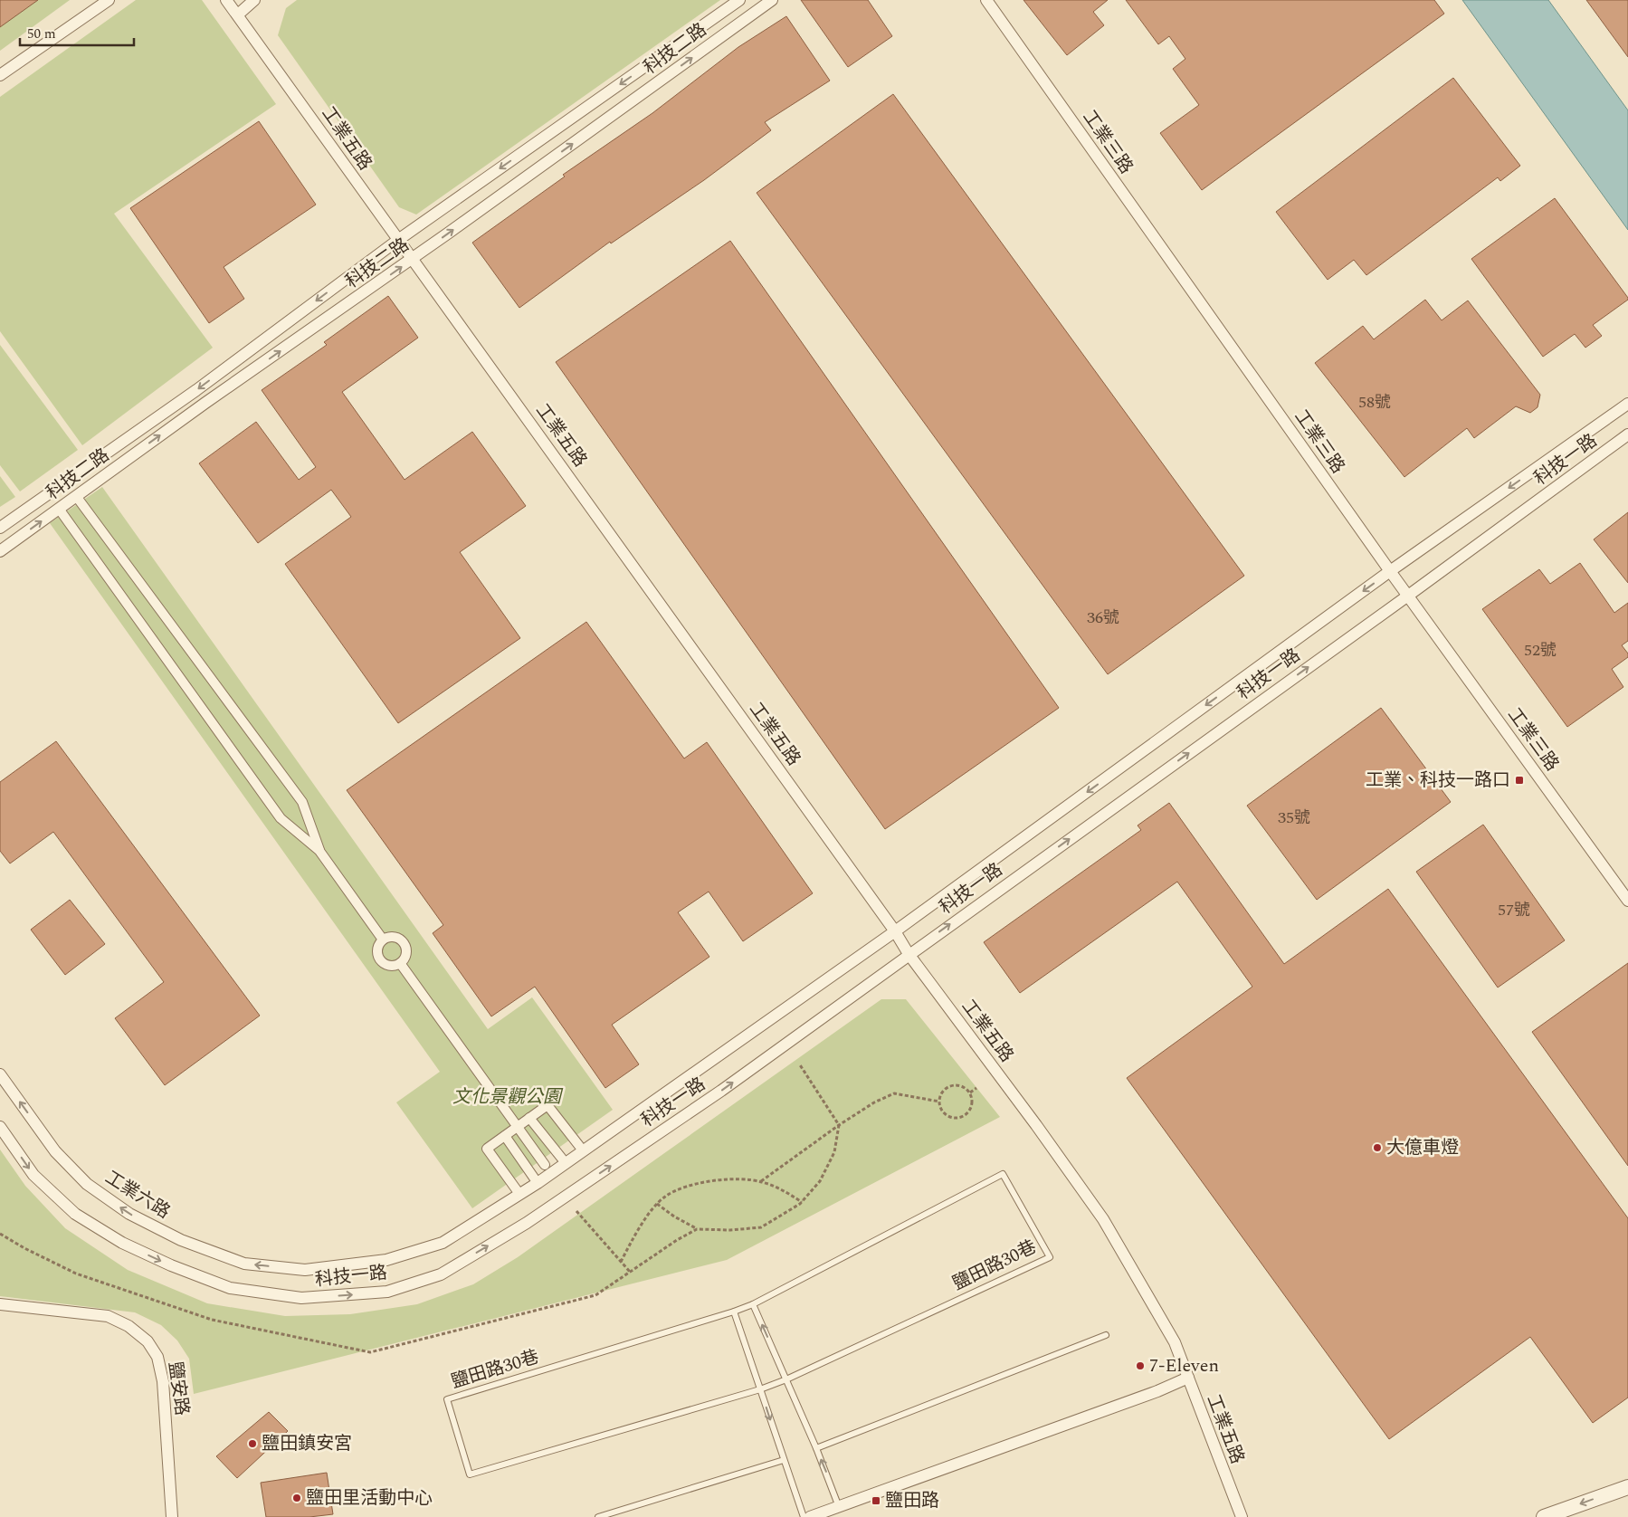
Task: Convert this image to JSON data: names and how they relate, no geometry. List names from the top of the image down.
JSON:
{
  "streets": {
    "street": [
      "科技二路",
      "工業五路",
      "工業三路",
      "科技一路",
      "工業六路",
      "鹽安路"
    ],
    "lane": ["鹽田路30巷"]
  },
  "crossings": [
    ["科技二路", "工業五路"],
    ["工業五路", "科技一路"],
    ["工業三路", "科技一路"],
    ["科技一路", "工業六路"]
  ],
  "one_way": ["工業六路"],
  "parks": ["文化景觀公園"],
  "places": {
    "transit": ["工業、科技一路口", "鹽田路"],
    "other": [
      "大億車燈",
      "7-Eleven",
      "鹽田鎮安宮",
      "鹽田里活動中心"
    ]
  },
  "house_numbers": [
    "58號",
    "36號",
    "52號",
    "35號",
    "57號"
  ],
  "scale_bar": "50 m"
}
